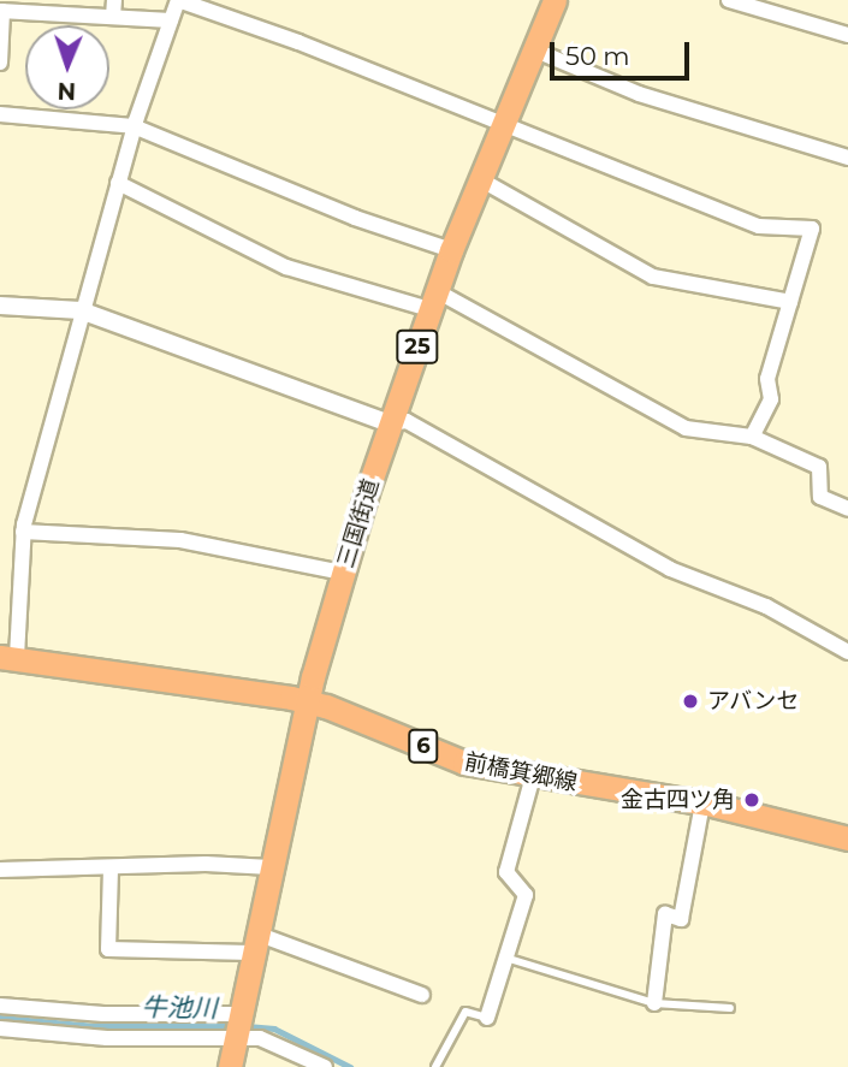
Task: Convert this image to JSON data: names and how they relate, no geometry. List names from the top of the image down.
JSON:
{
  "streets": {
    "main road": [
      "25",
      "三国街道",
      "6",
      "前橋箕郷線"
    ]
  },
  "crossings": [
    ["三国街道", "前橋箕郷線"]
  ],
  "water": ["牛池川"],
  "places": ["アバンセ", "金古四ツ角"],
  "scale_bar": "50 m",
  "north": "bottom"
}
